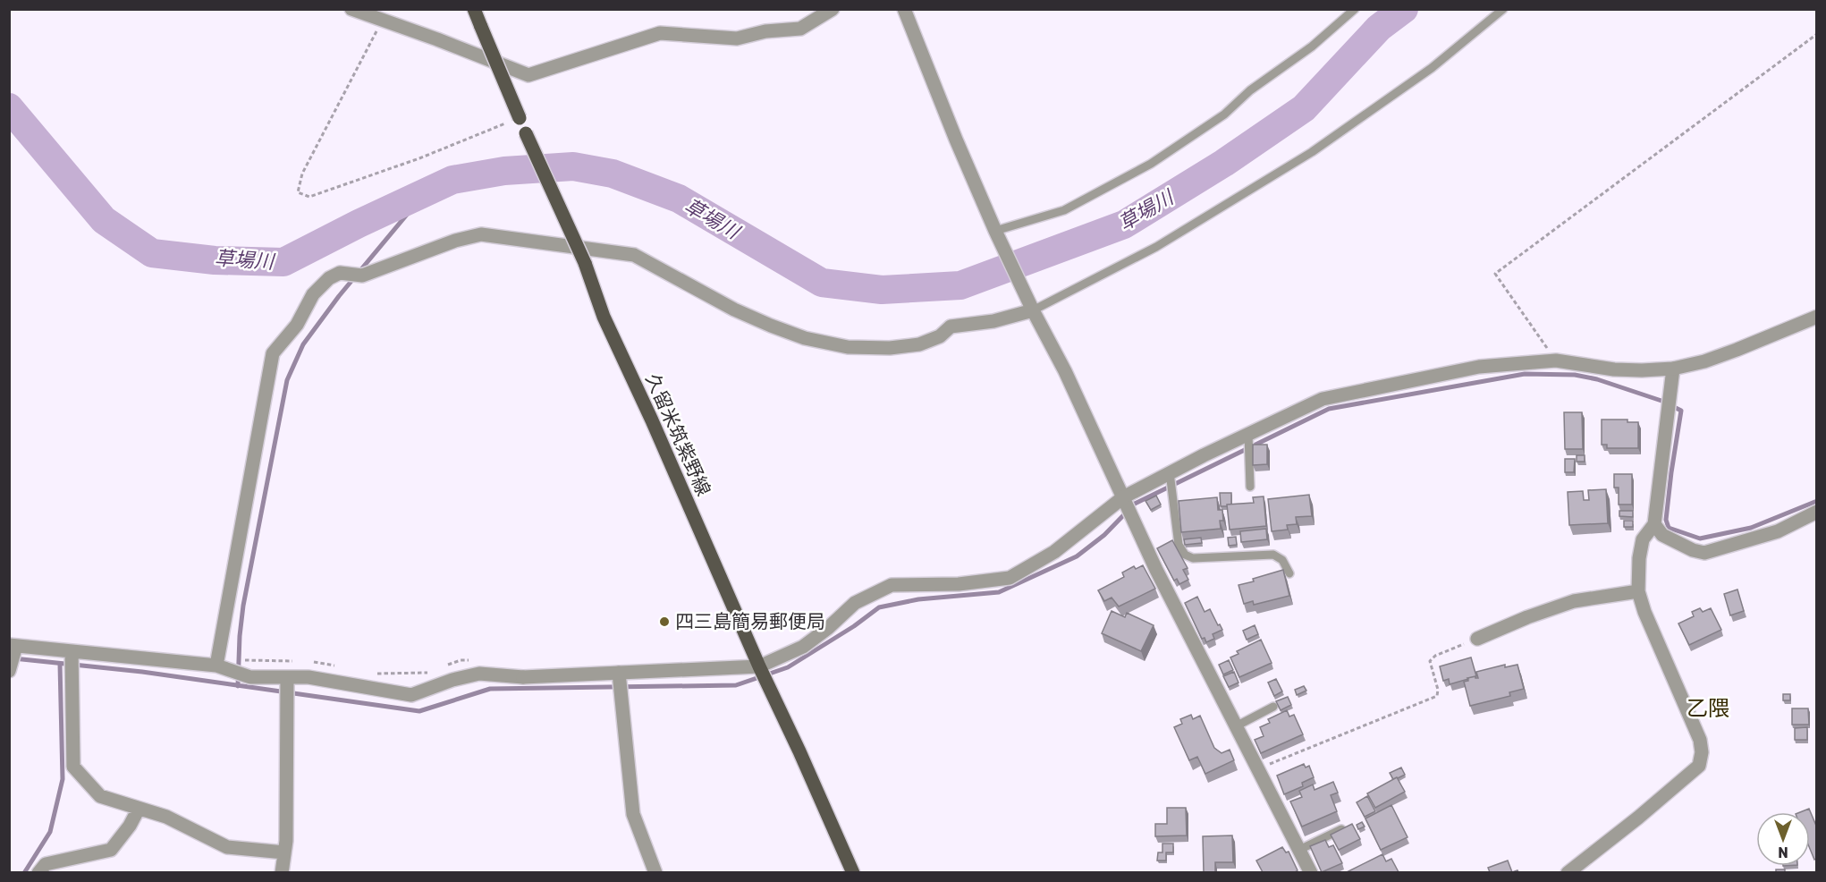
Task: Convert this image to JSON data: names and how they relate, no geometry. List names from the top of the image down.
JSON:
{
  "streets": {
    "main road": ["久留米筑紫野線"]
  },
  "districts": ["乙隈"],
  "water": ["草場川"],
  "places": ["四三島簡易郵便局"],
  "north": "bottom"
}
